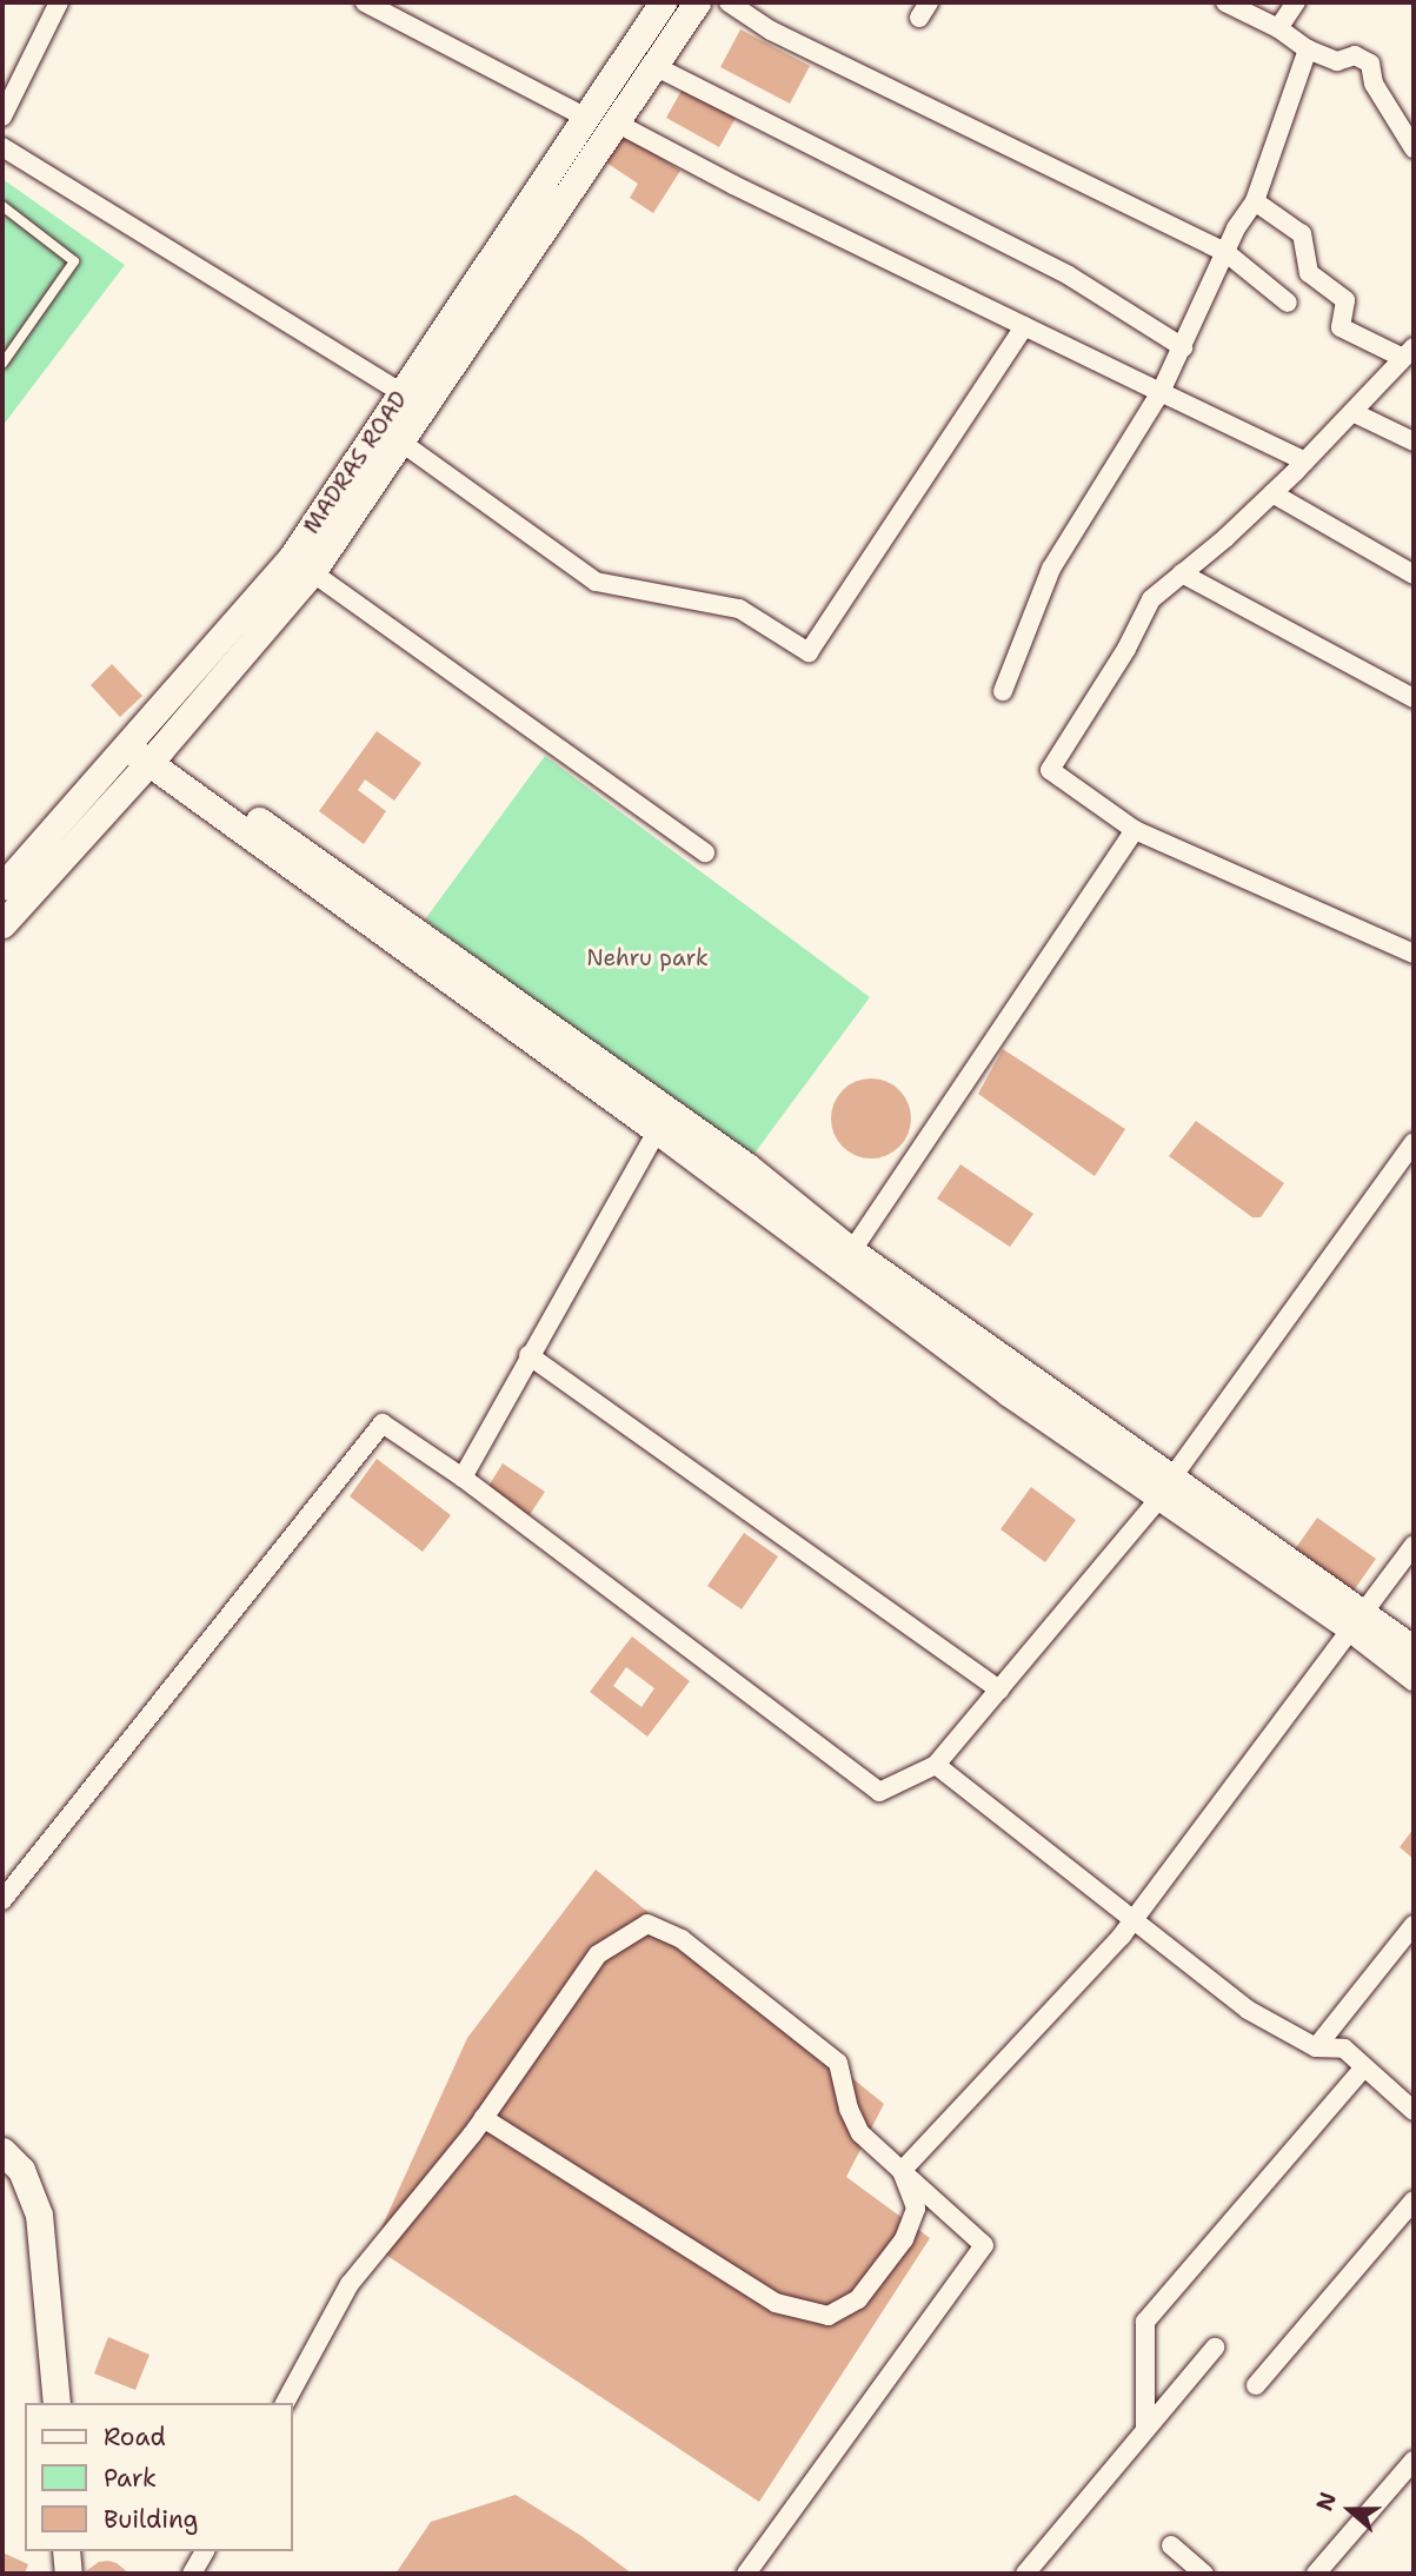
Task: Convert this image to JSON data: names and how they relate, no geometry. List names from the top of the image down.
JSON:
{
  "streets": {
    "main road": ["MADRAS ROAD"]
  },
  "parks": ["Nehru park"],
  "legend": ["Road", "Park", "Building"],
  "north": "left"
}
